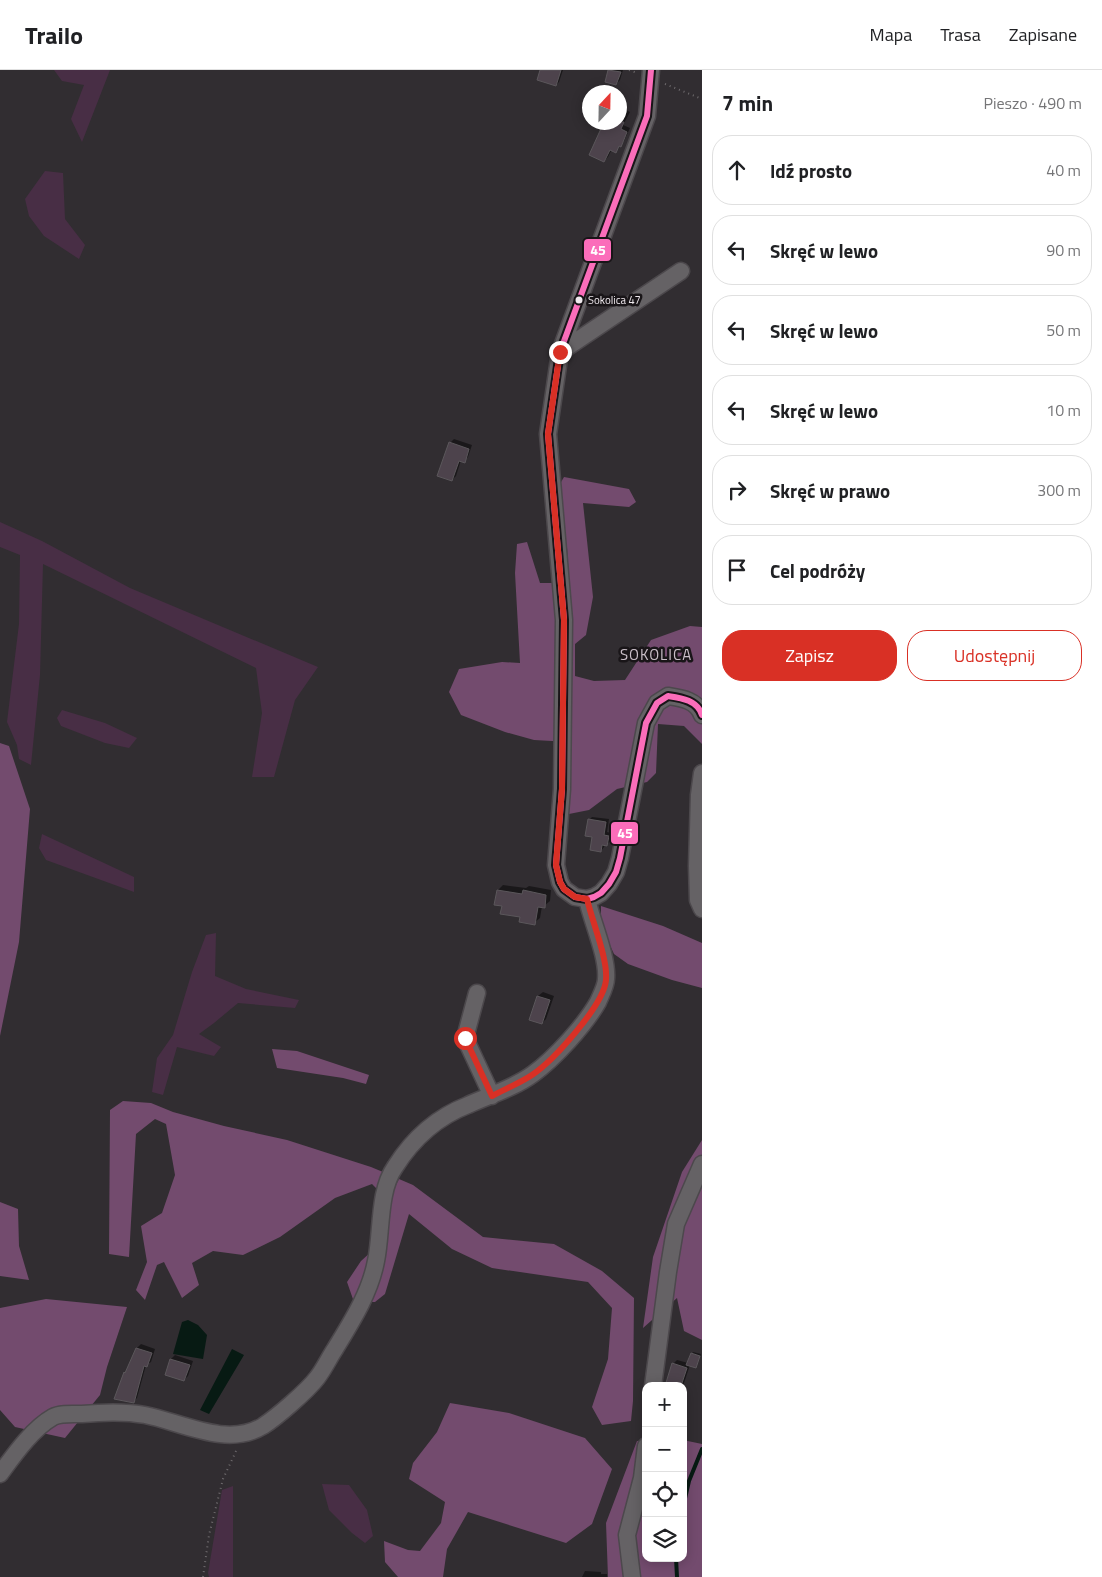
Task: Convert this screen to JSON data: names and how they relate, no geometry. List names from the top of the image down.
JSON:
{
  "districts": ["SOKOLICA"],
  "places": ["Sokolica 47"],
  "lines": ["transit line 45"],
  "north": "top",
  "page": {
    "header": "Trailo",
    "nav": ["Mapa", "Trasa", "Zapisane"],
    "heading": ["7 min", "Pieszo · 490 m"],
    "list": [
      ["Idź prosto", "40 m"],
      ["Skręć w lewo", "90 m"],
      ["Skręć w lewo", "50 m"],
      ["Skręć w lewo", "10 m"],
      ["Skręć w prawo", "300 m"],
      "Cel podróży"
    ],
    "buttons": ["Zapisz", "Udostępnij"],
    "map_buttons": ["+", "−"]
  }
}
